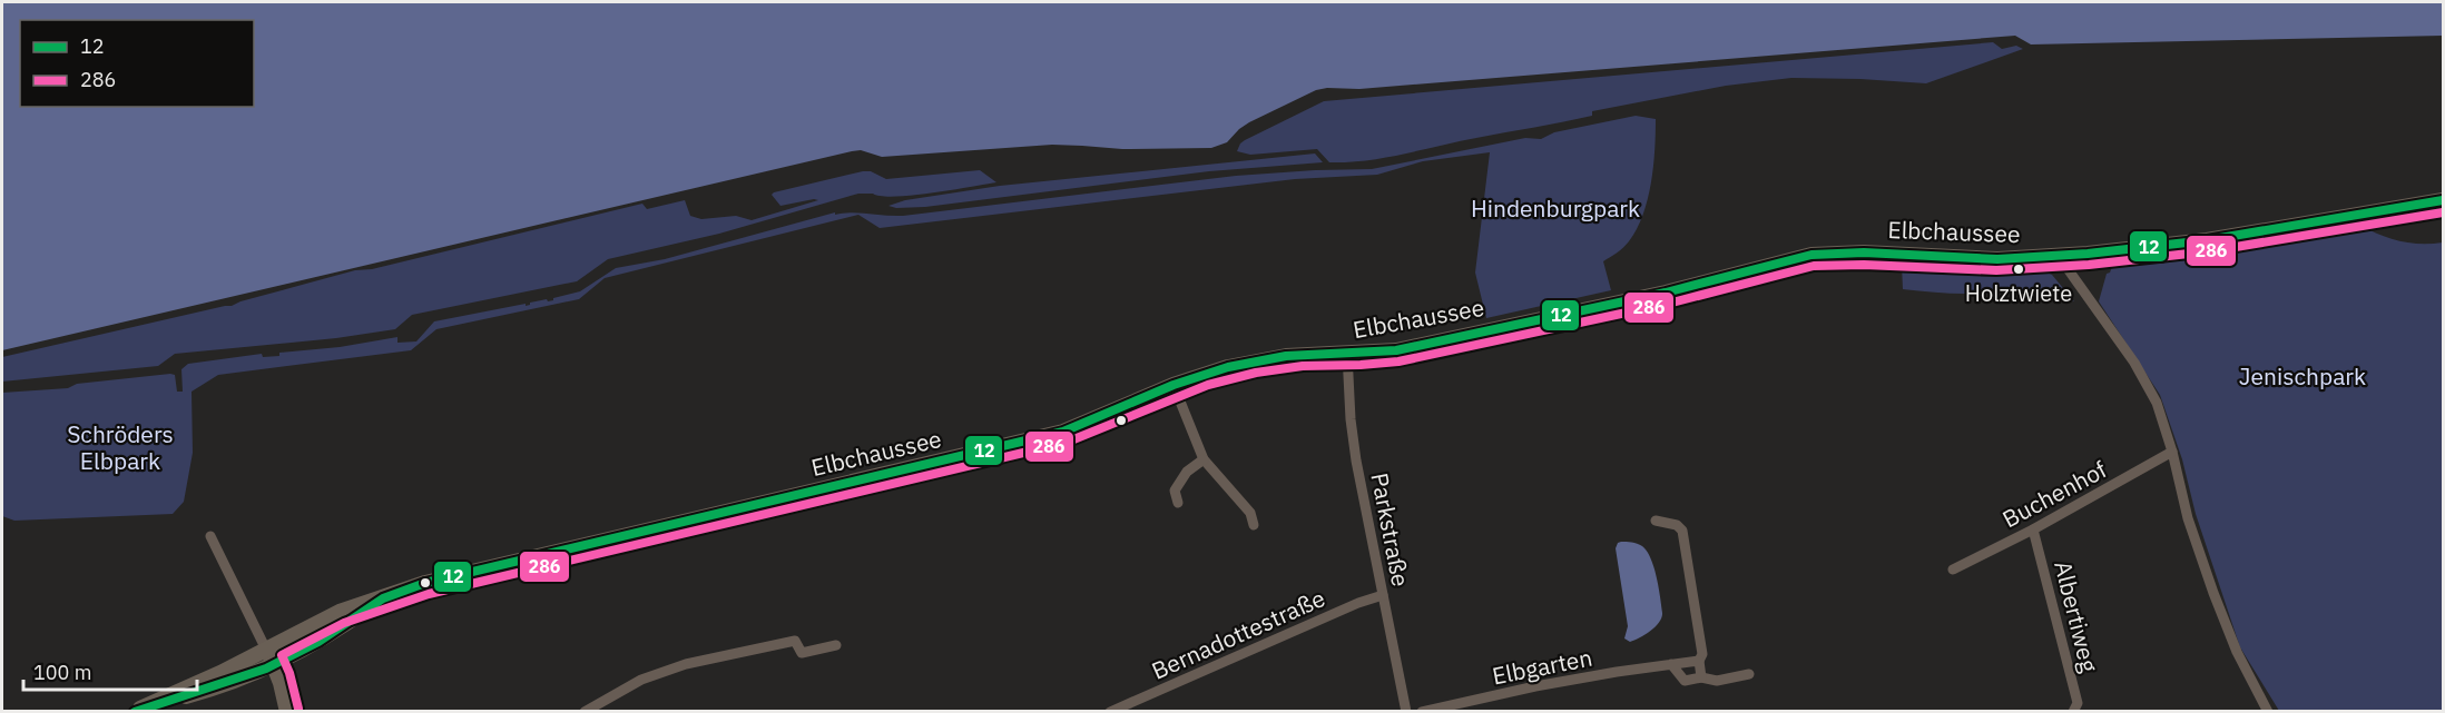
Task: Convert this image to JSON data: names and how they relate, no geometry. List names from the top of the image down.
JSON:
{
  "streets": {
    "main road": ["Elbchaussee"],
    "street": [
      "Buchenhof",
      "Parkstraße",
      "Albertiweg",
      "Bernadottestraße",
      "Elbgarten"
    ]
  },
  "crossings": [
    ["Elbchaussee", "Parkstraße"],
    ["Buchenhof", "Albertiweg"],
    ["Parkstraße", "Bernadottestraße"]
  ],
  "parks": ["Hindenburgpark", "Jenischpark", "Schröders Elbpark"],
  "places": ["Holztwiete"],
  "lines": ["transit line 12", "transit line 286"],
  "legend": ["12", "286"],
  "scale_bar": "100 m"
}
